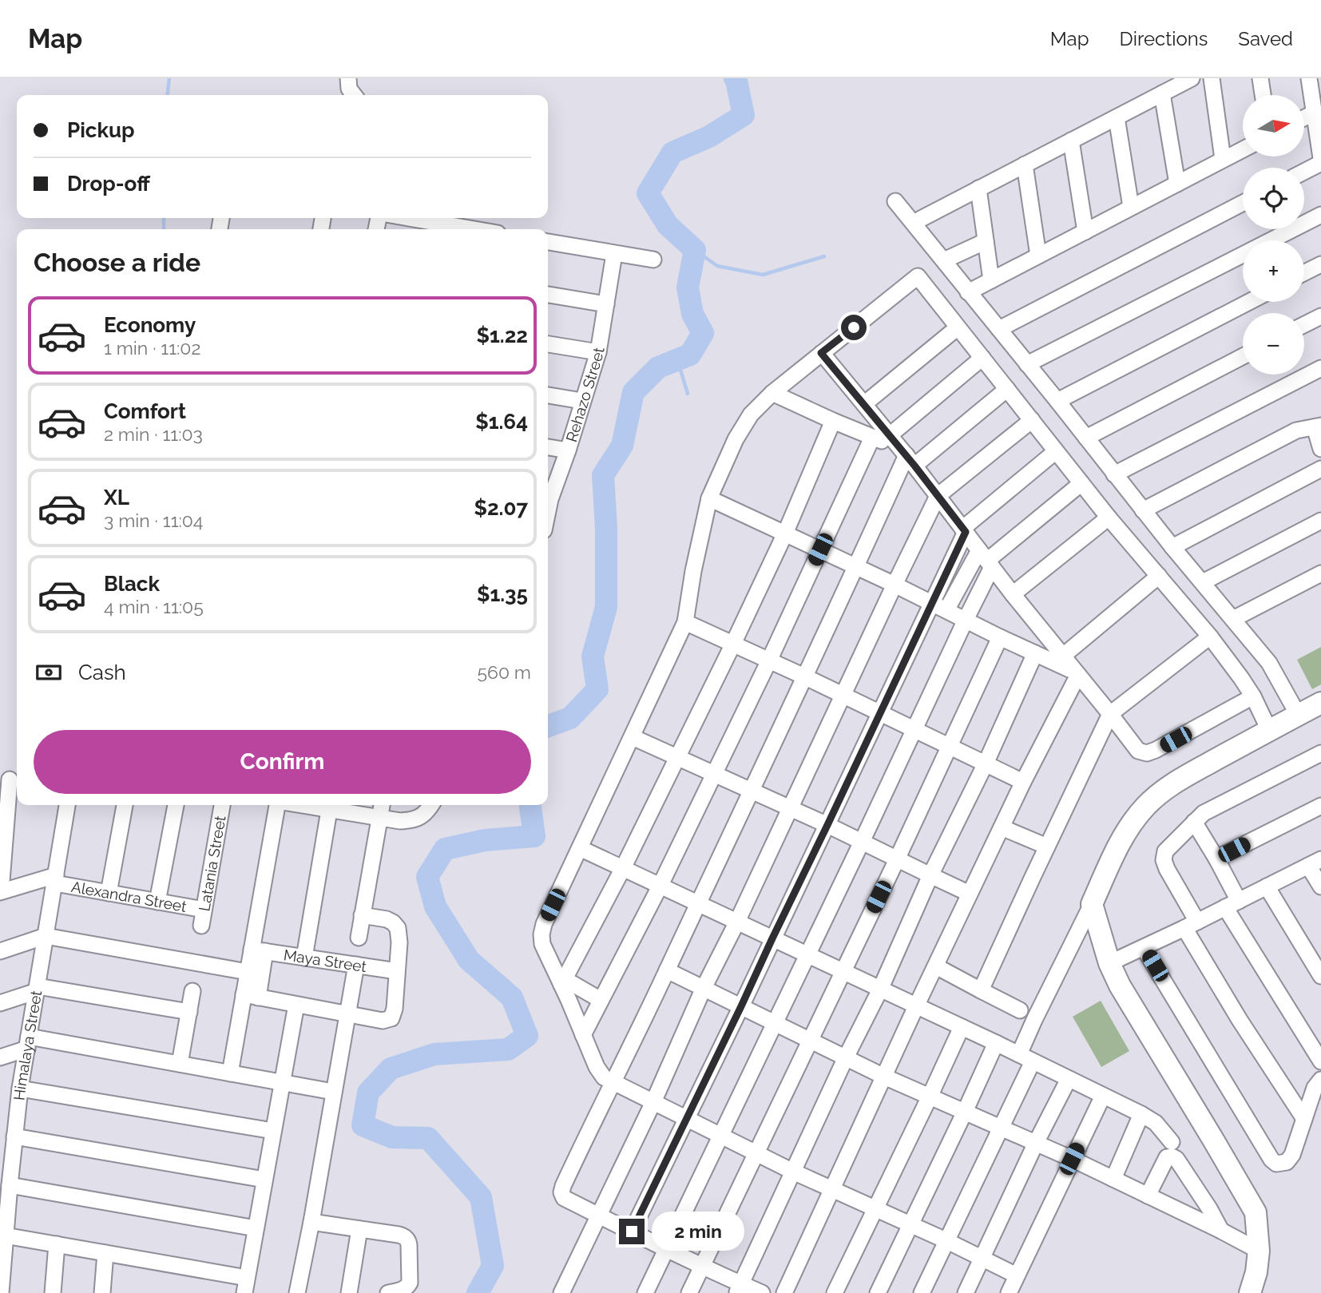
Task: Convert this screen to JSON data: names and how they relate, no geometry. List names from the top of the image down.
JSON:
{
  "streets": {
    "street": [
      "Rehazo Street",
      "Latania Street",
      "Alexandra Street",
      "Maya Street",
      "Himalaya Street"
    ]
  },
  "crossings": [
    ["Latania Street", "Alexandra Street"],
    ["Alexandra Street", "Himalaya Street"]
  ],
  "north": "right",
  "page": {
    "header": "Map",
    "nav": ["Map", "Directions", "Saved"],
    "map_buttons": ["+", "−"],
    "banner": ["Pickup", "Drop-off"],
    "heading": "Choose a ride",
    "list": [
      {
        "name": "Economy",
        "note": "1 min · 11:02",
        "value": "$1.22"
      },
      {
        "name": "Comfort",
        "note": "2 min · 11:03",
        "value": "$1.64"
      },
      {
        "name": "XL",
        "note": "3 min · 11:04",
        "value": "$2.07"
      },
      {
        "name": "Black",
        "note": "4 min · 11:05",
        "value": "$1.35"
      }
    ],
    "pay": ["Cash", "560 m"],
    "buttons": "Confirm",
    "bubble": "2 min"
  }
}
